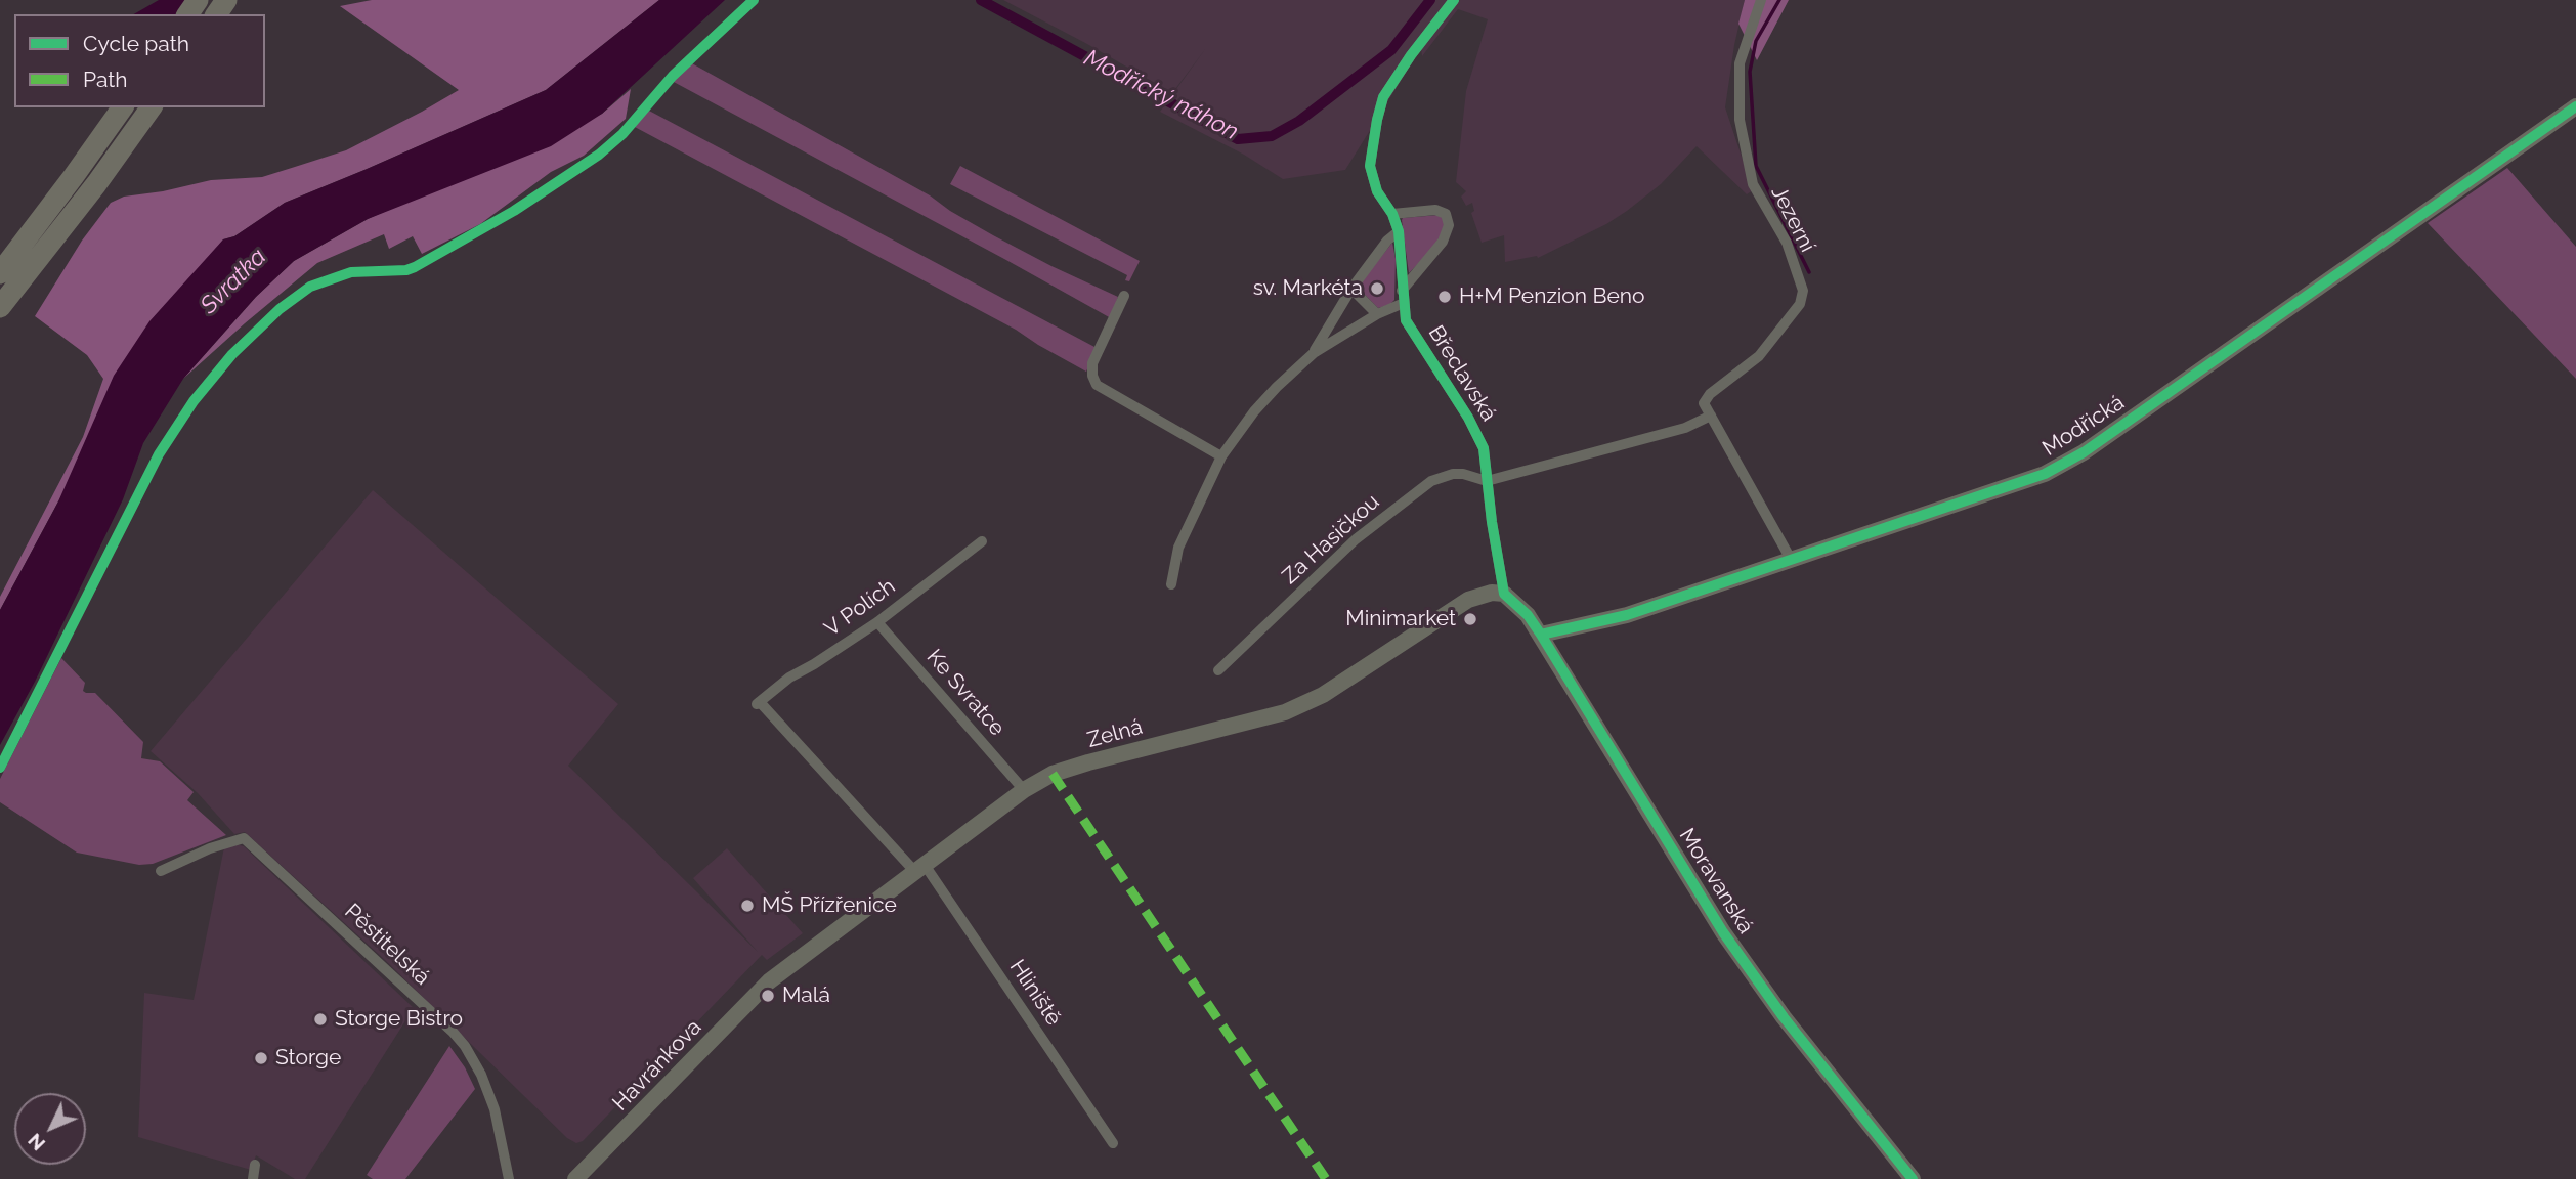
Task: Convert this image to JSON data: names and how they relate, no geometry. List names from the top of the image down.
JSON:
{
  "streets": {
    "street": [
      "Jezerní",
      "Břeclavská",
      "Modřická",
      "Za Hasičkou",
      "V Polích",
      "Ke Svratce",
      "Zelná",
      "Moravanská",
      "Pěstitelská",
      "Hliniště",
      "Havránkova"
    ]
  },
  "crossings": [
    ["Břeclavská", "Za Hasičkou"],
    ["Břeclavská", "Zelná"],
    ["Břeclavská", "Moravanská"],
    ["Modřická", "Moravanská"],
    ["V Polích", "Ke Svratce"],
    ["V Polích", "Zelná"],
    ["V Polích", "Hliniště"],
    ["Ke Svratce", "Zelná"],
    ["Zelná", "Moravanská"],
    ["Zelná", "Hliniště"],
    ["Zelná", "Havránkova"]
  ],
  "water": ["Modřický náhon", "Svratka"],
  "places": [
    "sv. Markéta",
    "H+M Penzion Beno",
    "Minimarket",
    "MŠ Přízřenice",
    "Malá",
    "Storge Bistro",
    "Storge"
  ],
  "legend": ["Cycle path", "Path"],
  "north": "bottom left"
}
